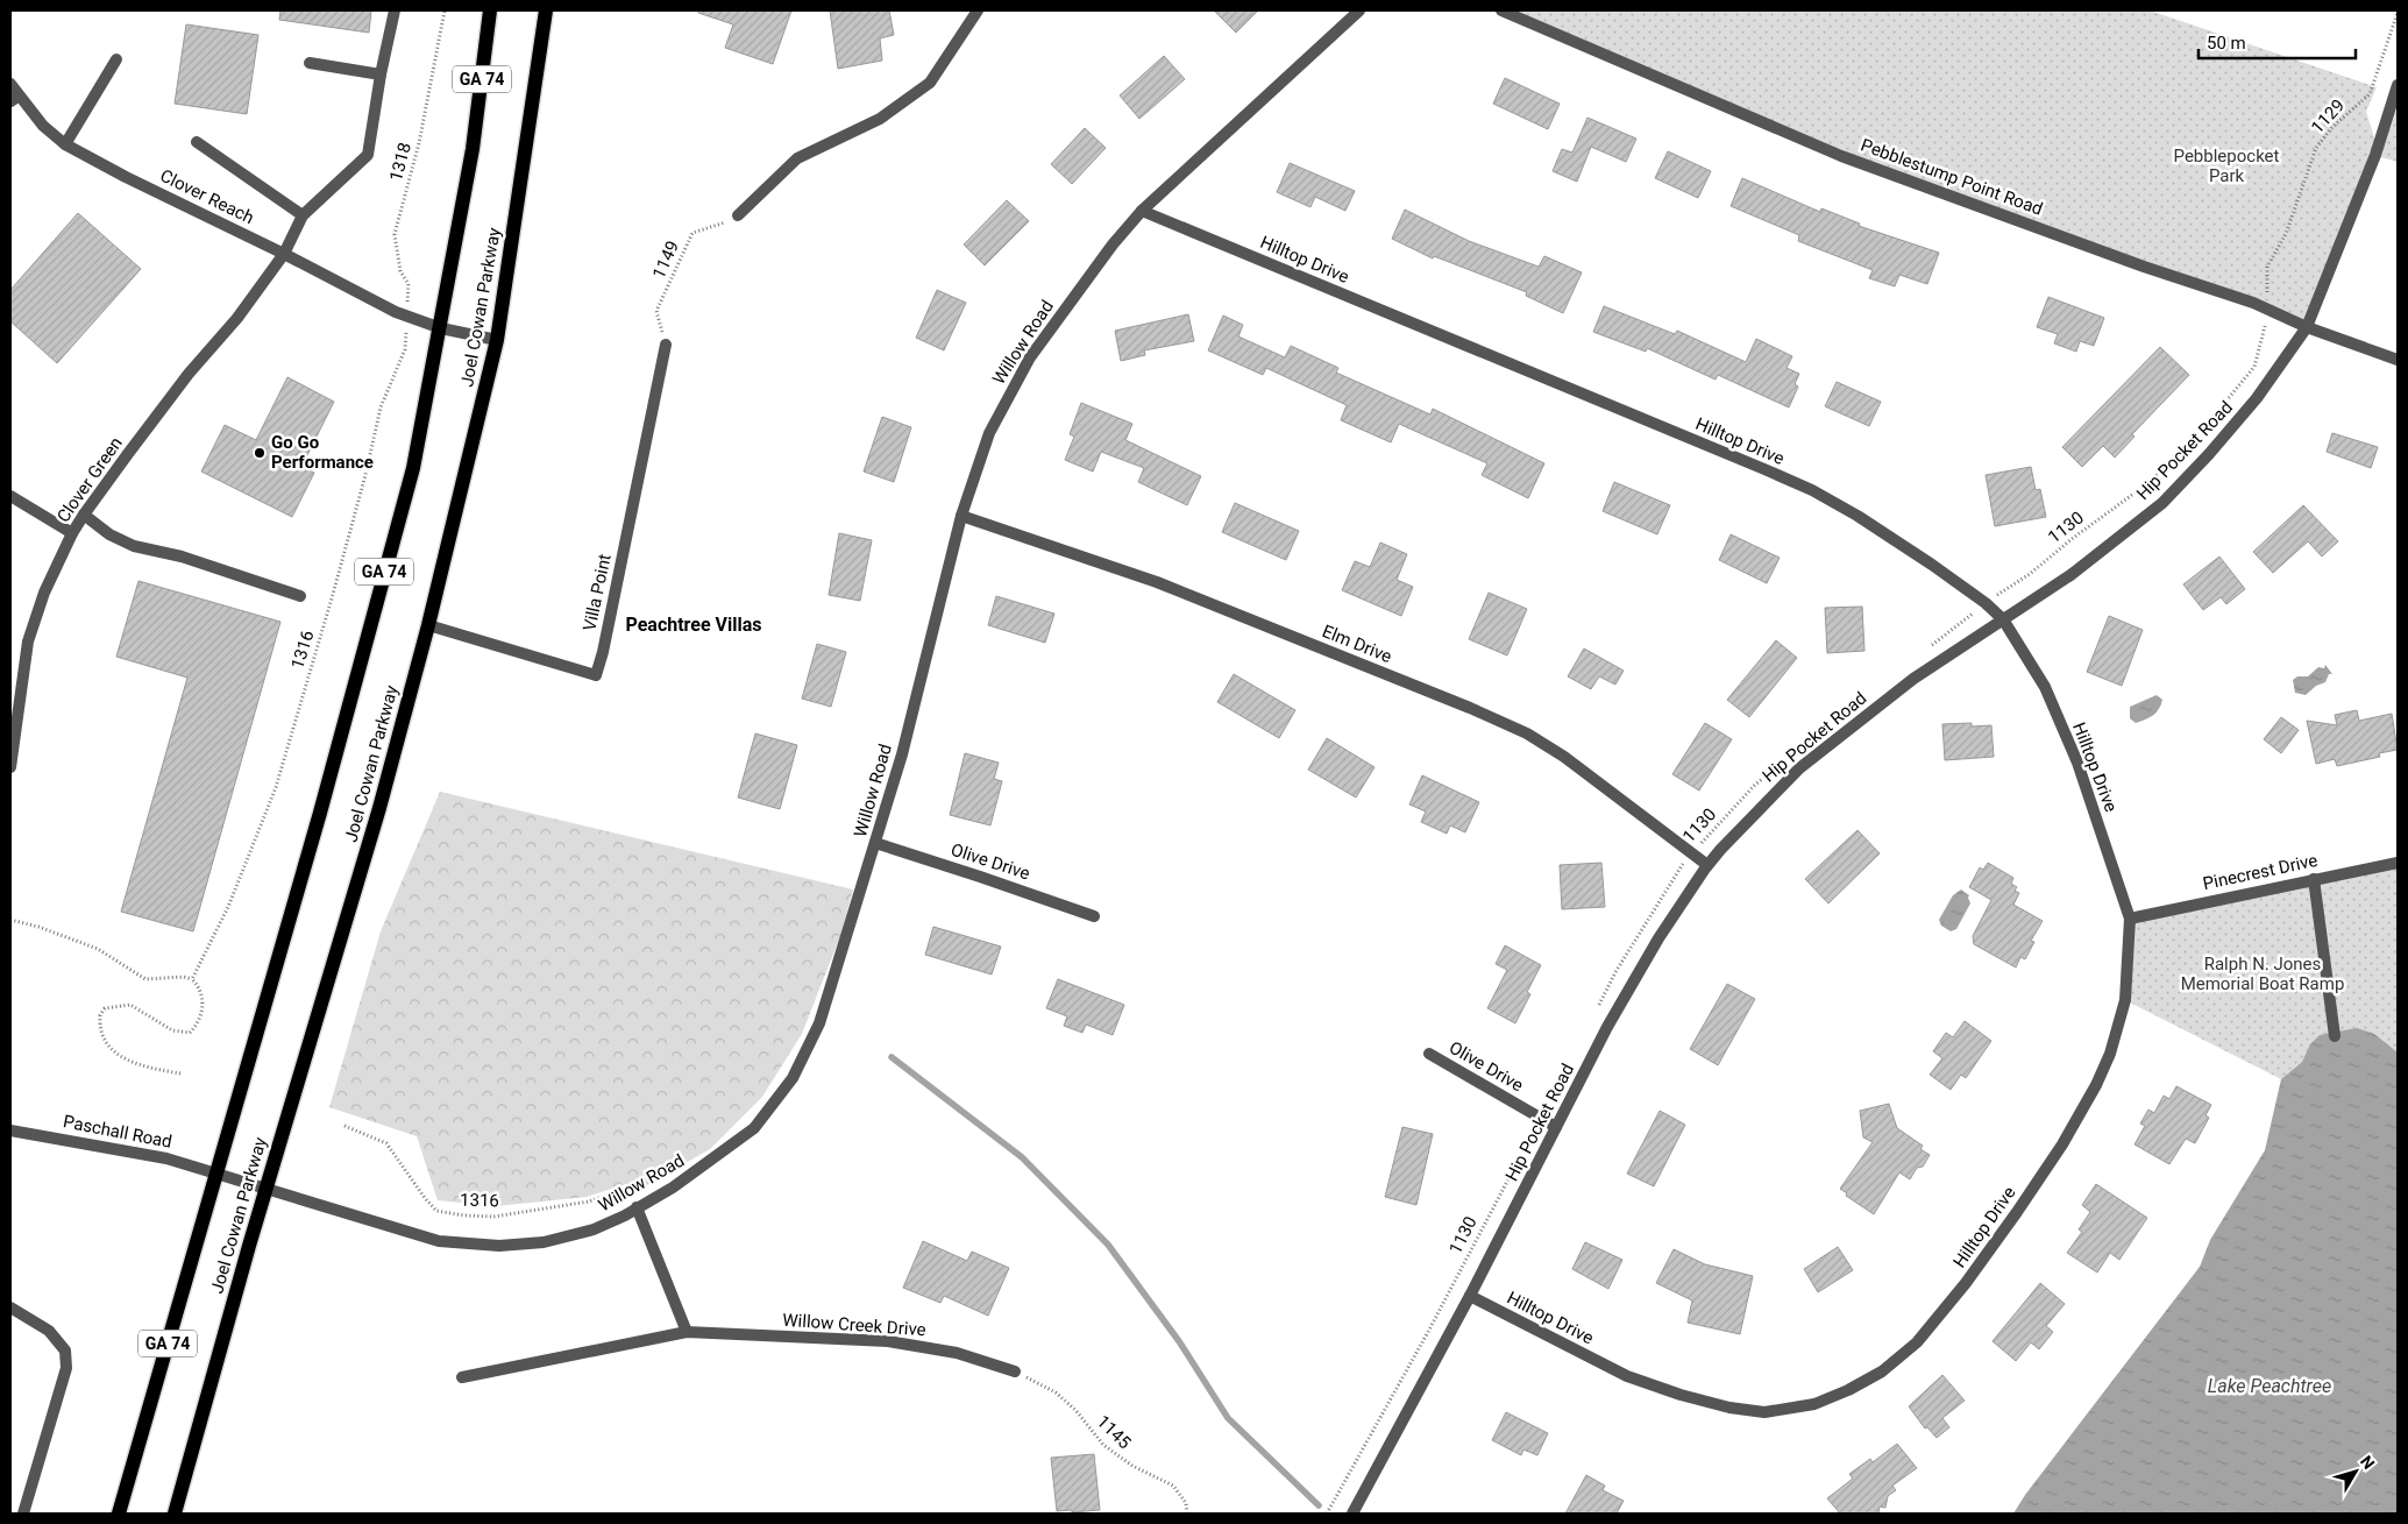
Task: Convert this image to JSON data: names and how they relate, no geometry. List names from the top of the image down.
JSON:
{
  "streets": {
    "main road": ["GA 74", "Joel Cowan Parkway"],
    "street": [
      "Pebblestump Point Road",
      "Clover Reach",
      "Hilltop Drive",
      "Willow Road",
      "Hip Pocket Road",
      "Clover Green",
      "Villa Point",
      "Elm Drive",
      "Olive Drive",
      "Pinecrest Drive",
      "Paschall Road",
      "Willow Creek Drive"
    ],
    "path": [
      "1129",
      "1318",
      "1149",
      "1130",
      "1316",
      "1145"
    ]
  },
  "crossings": [
    ["1129", "Pebblestump Point Road"],
    ["1129", "1130"],
    ["1318", "Clover Reach"],
    ["1318", "1316"],
    ["Pebblestump Point Road", "Hip Pocket Road"],
    ["Pebblestump Point Road", "1130"],
    ["Clover Reach", "Joel Cowan Parkway"],
    ["Clover Reach", "Clover Green"],
    ["Clover Reach", "1316"],
    ["Hilltop Drive", "Willow Road"],
    ["Hilltop Drive", "Hip Pocket Road"],
    ["Hilltop Drive", "1130"],
    ["Hilltop Drive", "Pinecrest Drive"],
    ["Joel Cowan Parkway", "Willow Road"],
    ["Joel Cowan Parkway", "Villa Point"],
    ["Joel Cowan Parkway", "Paschall Road"],
    ["Willow Road", "Elm Drive"],
    ["Willow Road", "1316"],
    ["Willow Road", "Olive Drive"],
    ["Willow Road", "Paschall Road"],
    ["Hip Pocket Road", "Elm Drive"],
    ["Hip Pocket Road", "Olive Drive"],
    ["1130", "Elm Drive"],
    ["1130", "Olive Drive"],
    ["Willow Creek Drive", "1145"]
  ],
  "districts": ["Peachtree Villas"],
  "water": ["Lake Peachtree"],
  "parks": ["Pebblepocket Park", "Ralph N. Jones Memorial Boat Ramp"],
  "places": ["Go Go Performance"],
  "scale_bar": "50 m",
  "north": "top right"
}
